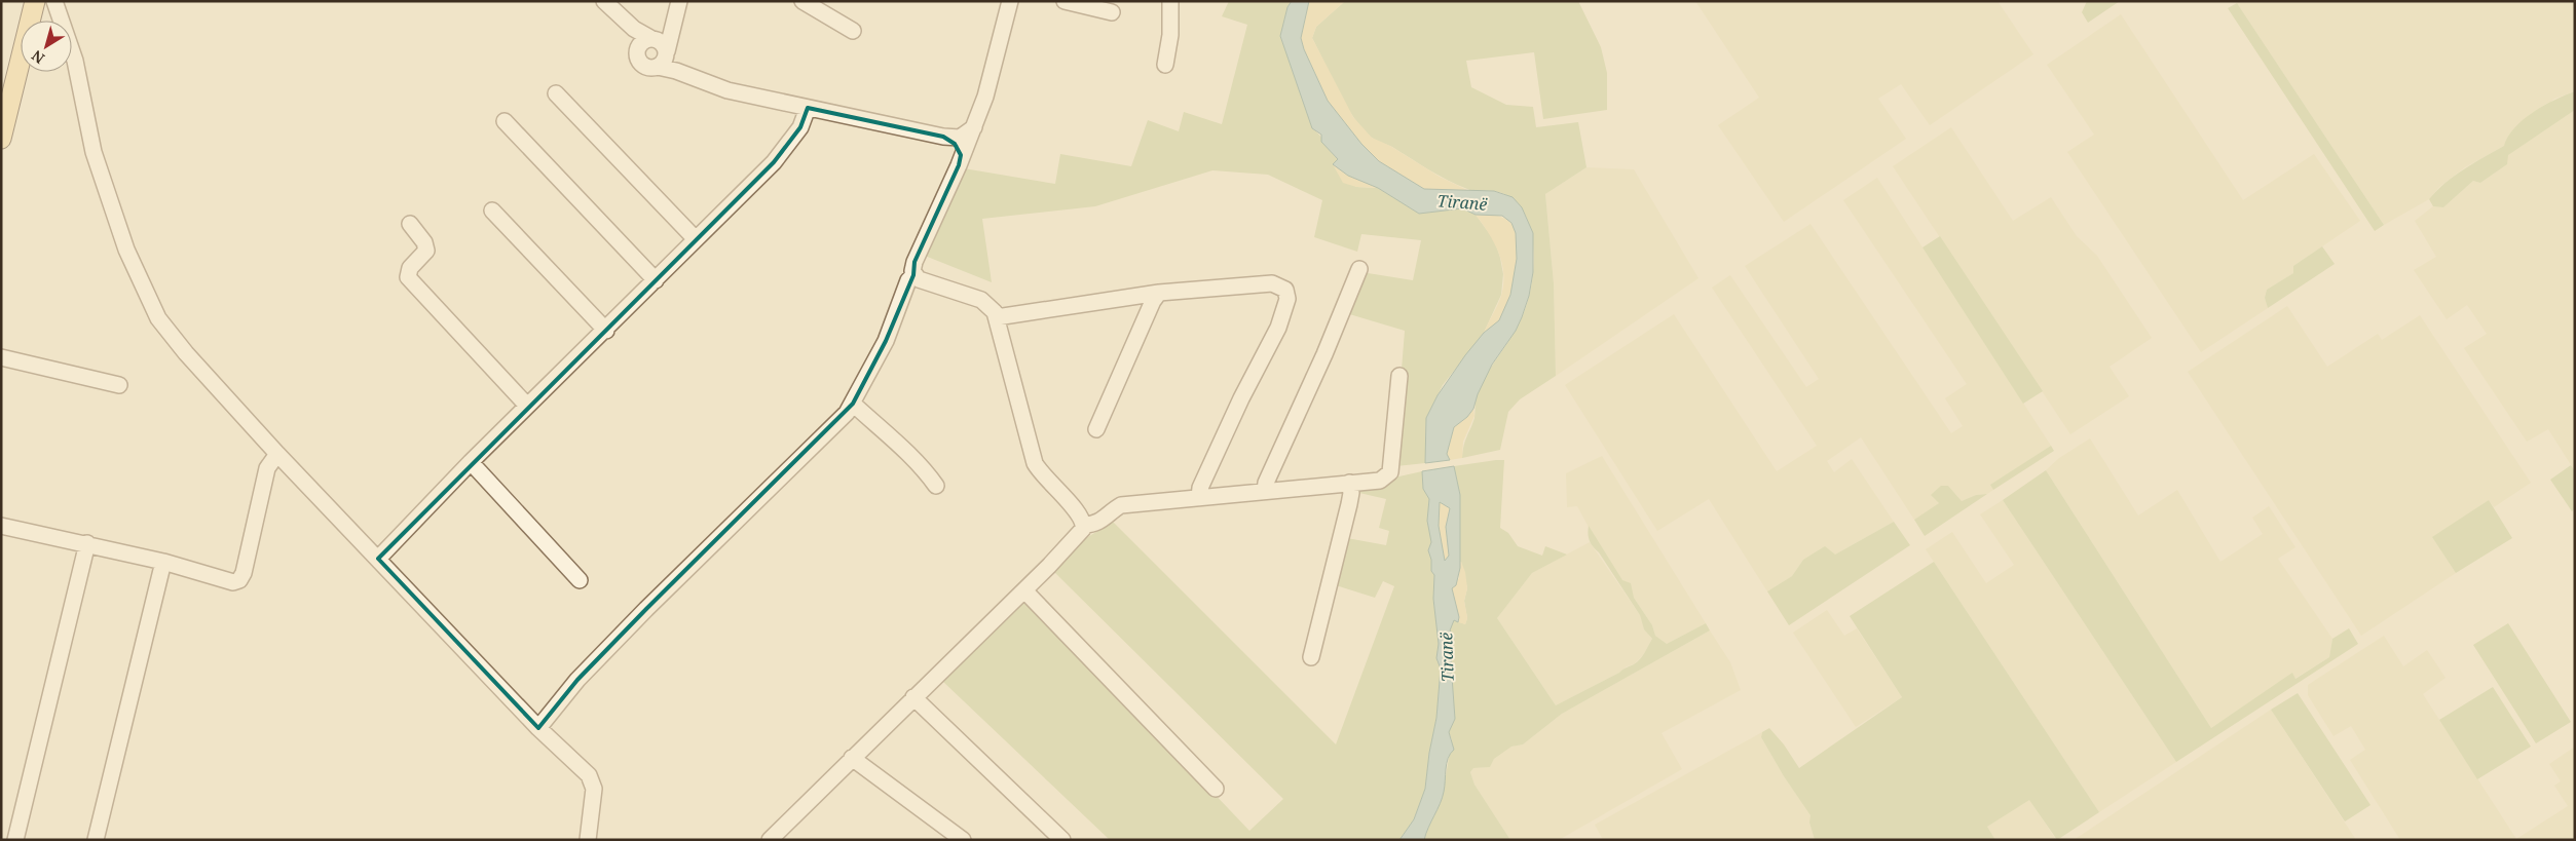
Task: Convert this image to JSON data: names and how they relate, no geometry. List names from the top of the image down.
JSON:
{
  "water": ["Tiranë"],
  "north": "bottom left"
}
